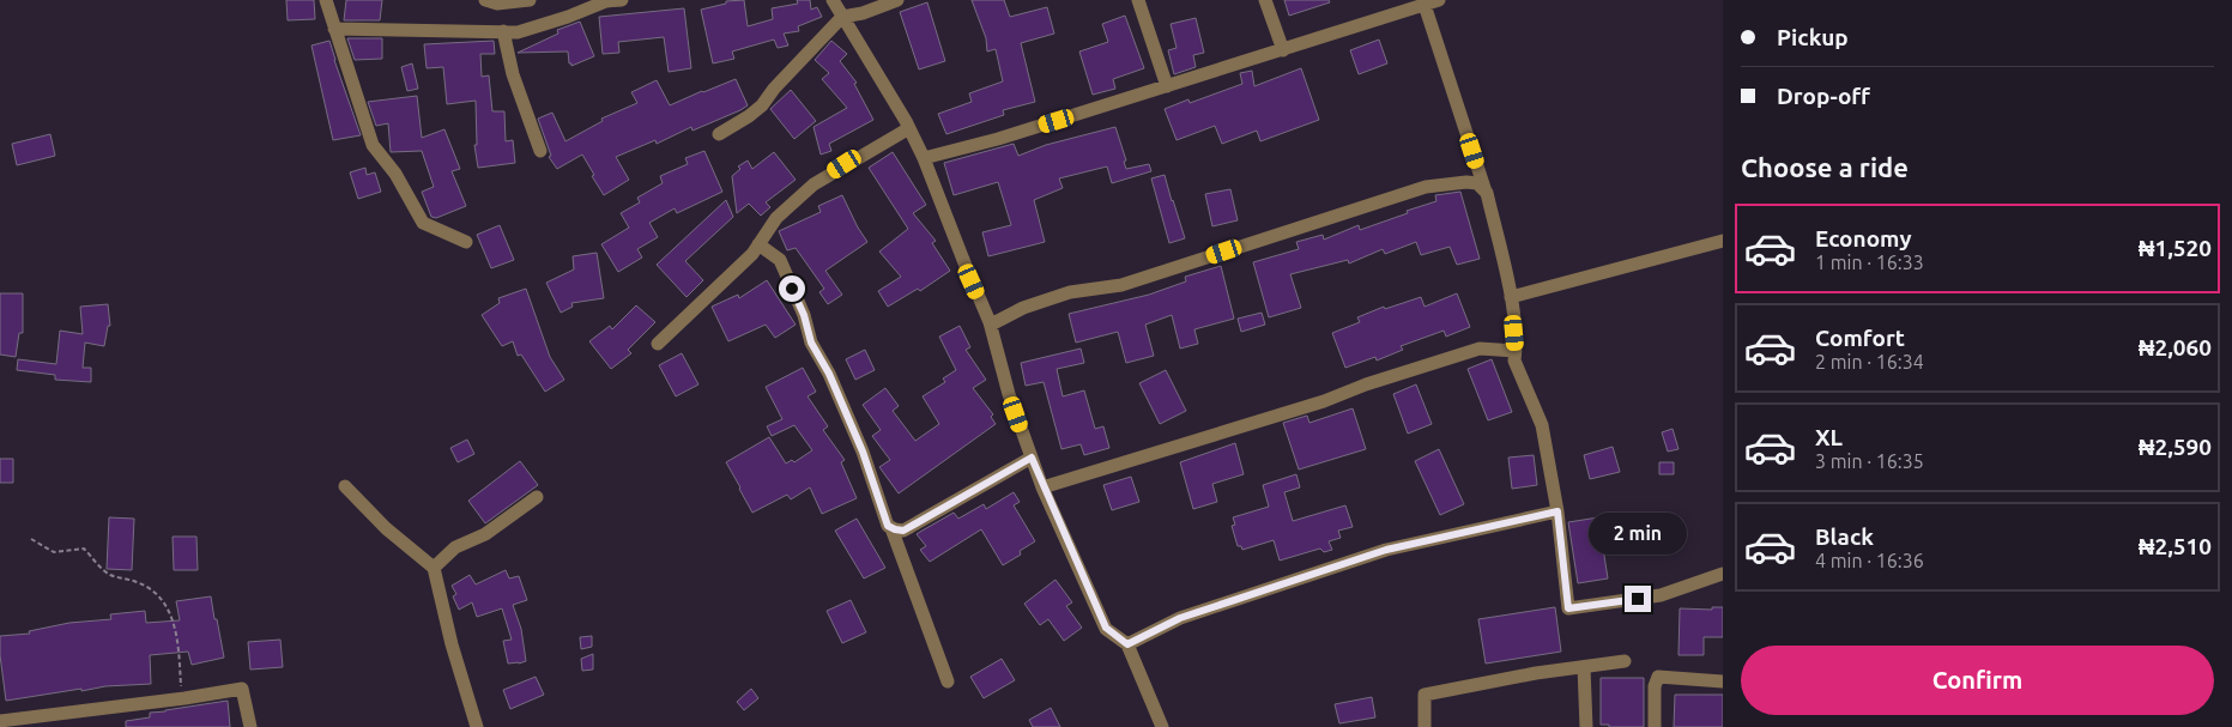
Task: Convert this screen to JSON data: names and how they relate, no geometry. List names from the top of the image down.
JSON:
{
  "page": {
    "banner": ["Pickup", "Drop-off"],
    "heading": "Choose a ride",
    "list": [
      {
        "name": "Economy",
        "note": "1 min · 16:33",
        "value": "₦1,520"
      },
      {
        "name": "Comfort",
        "note": "2 min · 16:34",
        "value": "₦2,060"
      },
      {
        "name": "XL",
        "note": "3 min · 16:35",
        "value": "₦2,590"
      },
      {
        "name": "Black",
        "note": "4 min · 16:36",
        "value": "₦2,510"
      }
    ],
    "bubble": "2 min",
    "buttons": "Confirm"
  }
}
